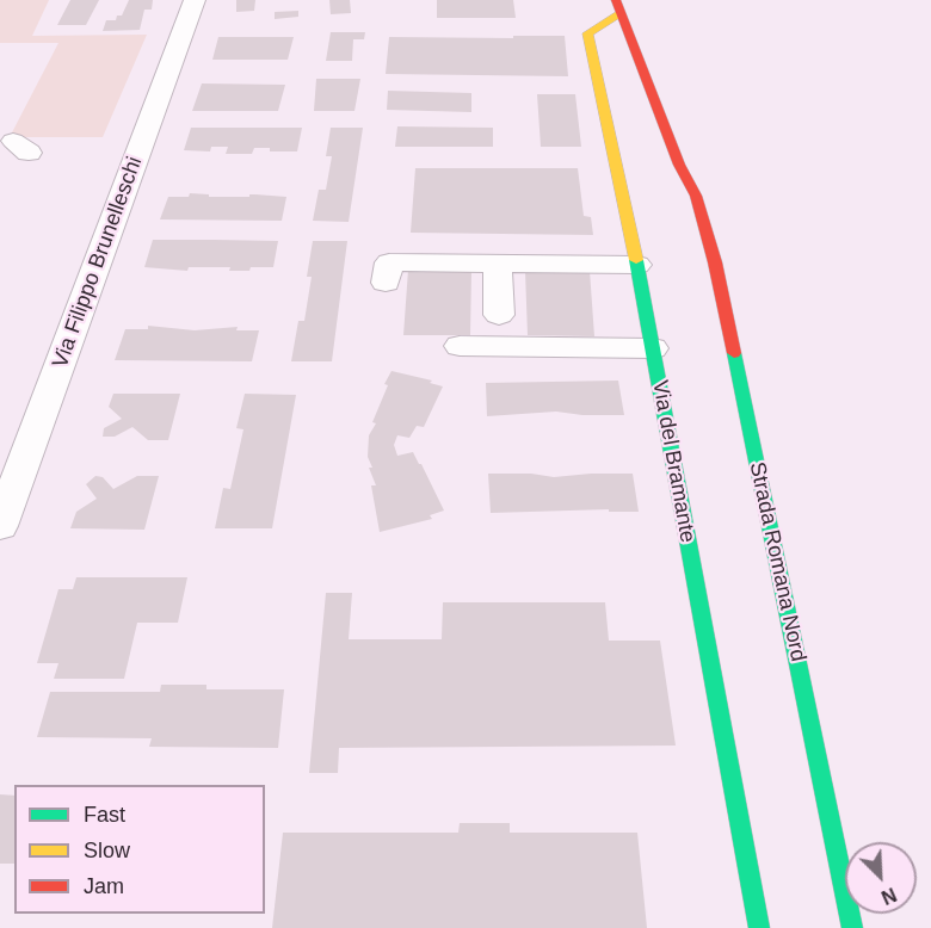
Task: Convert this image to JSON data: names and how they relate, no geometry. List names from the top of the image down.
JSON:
{
  "streets": {
    "main road": ["Via del Bramante", "Strada Romana Nord"],
    "street": ["Via Filippo Brunelleschi"]
  },
  "crossings": [
    ["Via del Bramante", "Strada Romana Nord"]
  ],
  "legend": ["Fast", "Slow", "Jam"],
  "north": "bottom right"
}
